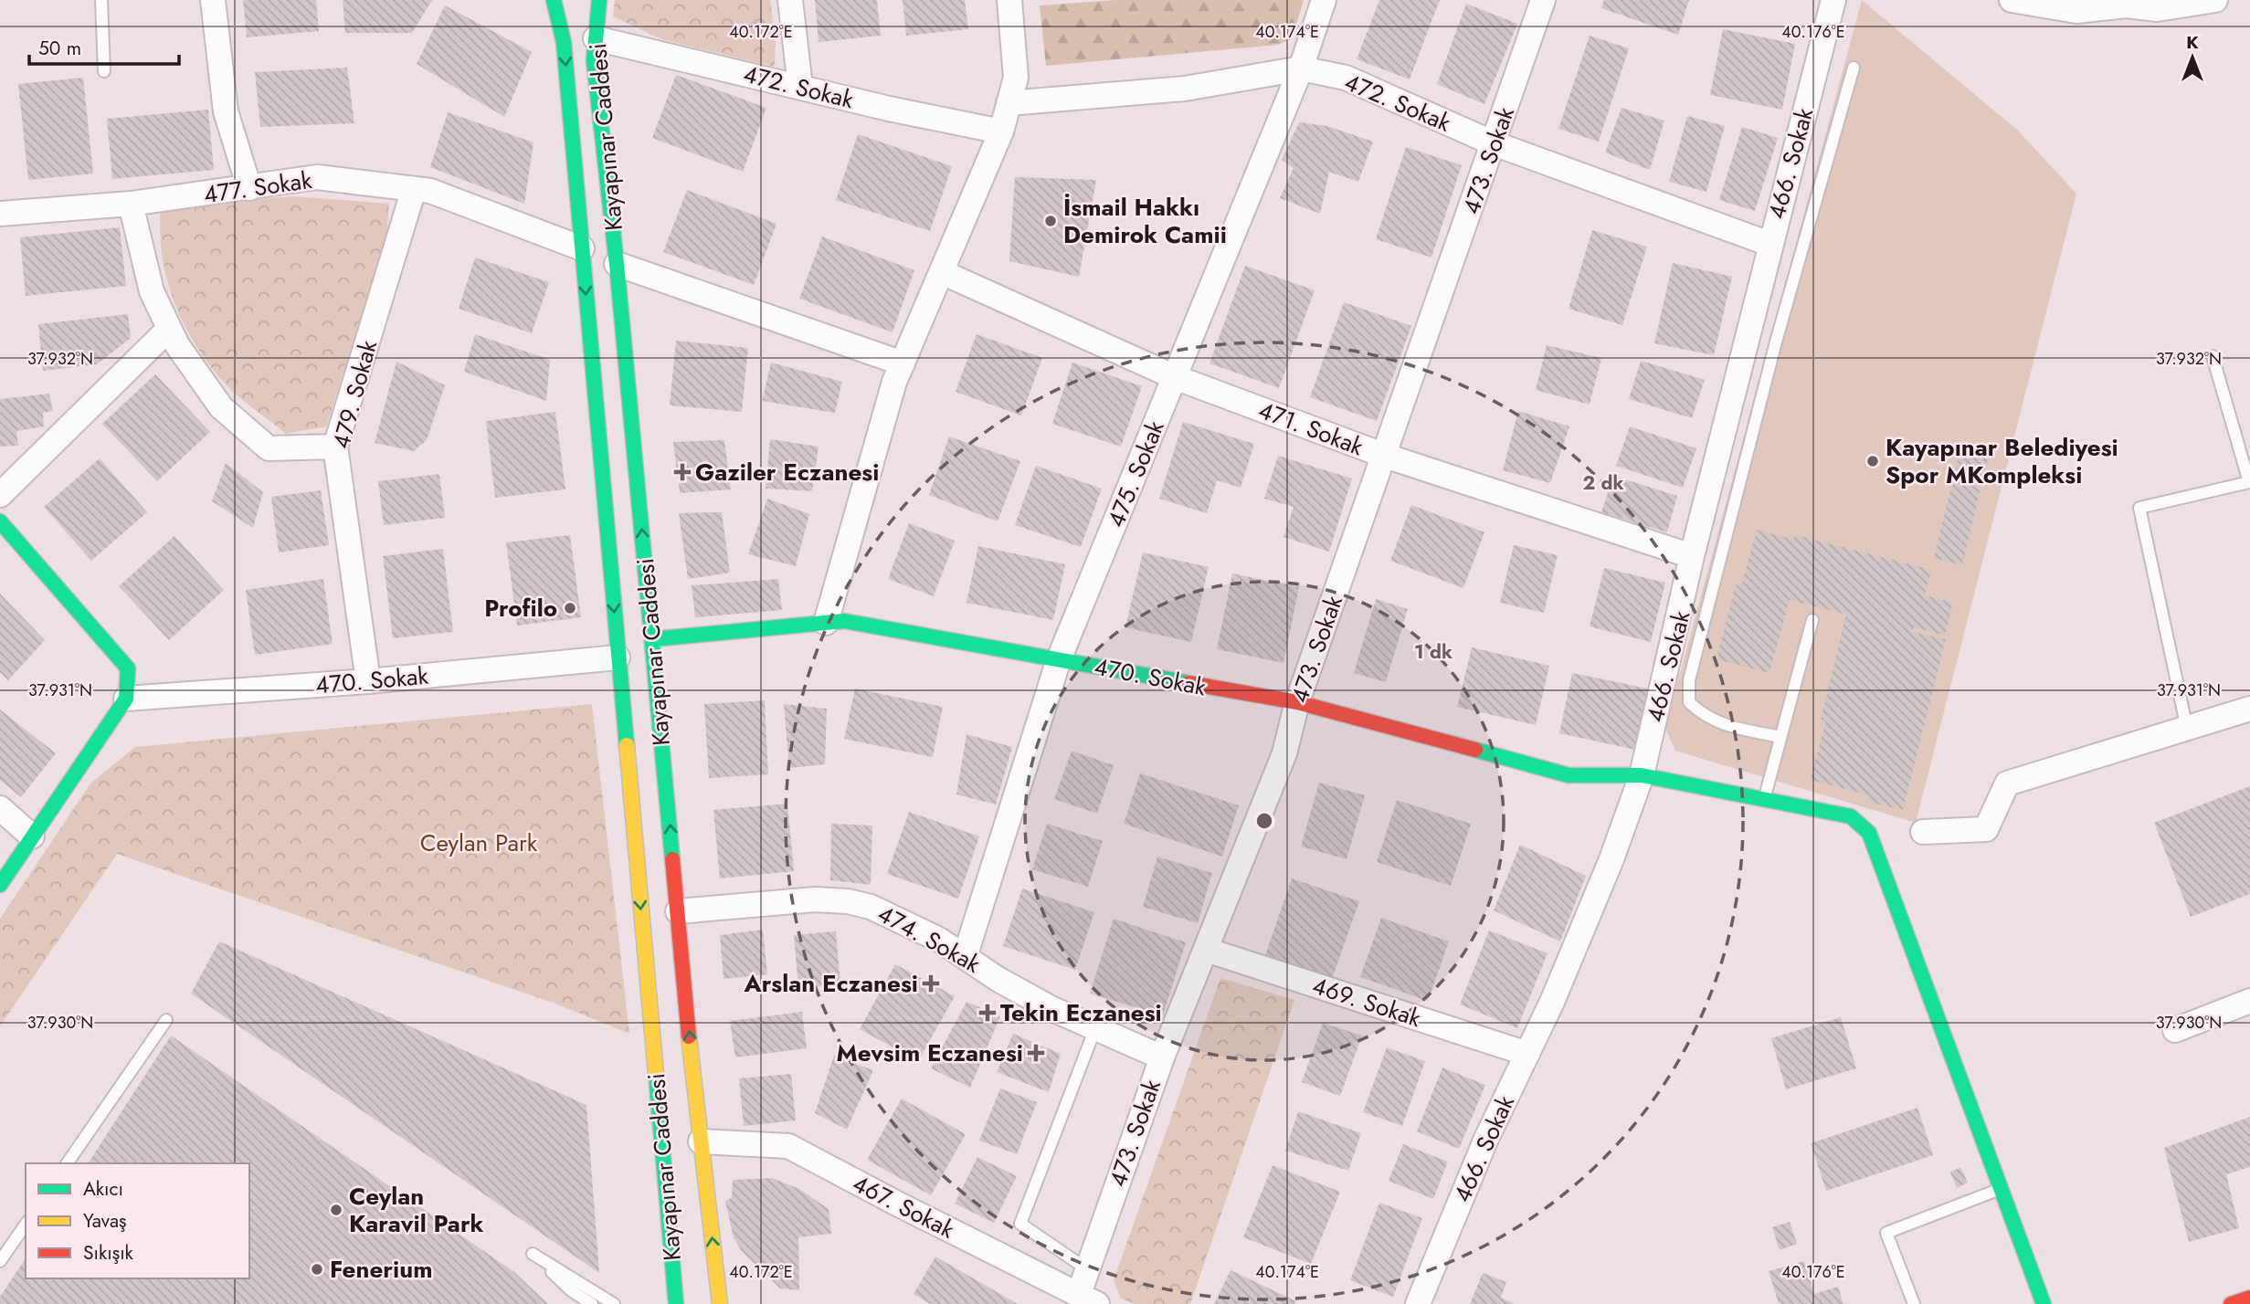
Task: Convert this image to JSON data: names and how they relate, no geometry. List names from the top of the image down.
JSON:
{
  "streets": {
    "main road": ["Kayapınar Caddesi", "470. Sokak"],
    "street": [
      "472. Sokak",
      "473. Sokak",
      "466. Sokak",
      "477. Sokak",
      "479. Sokak",
      "471. Sokak",
      "475. Sokak",
      "474. Sokak",
      "469. Sokak",
      "467. Sokak"
    ]
  },
  "crossings": [
    ["472. Sokak", "Kayapınar Caddesi"],
    ["472. Sokak", "473. Sokak"],
    ["472. Sokak", "466. Sokak"],
    ["472. Sokak", "475. Sokak"],
    ["Kayapınar Caddesi", "477. Sokak"],
    ["Kayapınar Caddesi", "470. Sokak"],
    ["Kayapınar Caddesi", "474. Sokak"],
    ["Kayapınar Caddesi", "467. Sokak"],
    ["473. Sokak", "471. Sokak"],
    ["473. Sokak", "470. Sokak"],
    ["473. Sokak", "474. Sokak"],
    ["473. Sokak", "469. Sokak"],
    ["473. Sokak", "467. Sokak"],
    ["466. Sokak", "471. Sokak"],
    ["466. Sokak", "470. Sokak"],
    ["466. Sokak", "469. Sokak"],
    ["477. Sokak", "479. Sokak"],
    ["479. Sokak", "470. Sokak"],
    ["471. Sokak", "475. Sokak"],
    ["475. Sokak", "470. Sokak"],
    ["475. Sokak", "474. Sokak"]
  ],
  "parks": ["Ceylan Park"],
  "places": {
    "other": [
      "İsmail Hakkı Demirok Camii",
      "Kayapınar Belediyesi Spor MKompleksi",
      "Profilo",
      "Ceylan Karavil Park",
      "Fenerium"
    ],
    "health": [
      "Gaziler Eczanesi",
      "Arslan Eczanesi",
      "Tekin Eczanesi",
      "Mevsim Eczanesi"
    ]
  },
  "legend": ["Akıcı", "Yavaş", "Sıkışık"],
  "scale_bar": "50 m",
  "north": "top",
  "coordinates": [
    "40.172°E",
    "40.174°E",
    "40.176°E",
    "37.932°N",
    "37.931°N",
    "37.930°N"
  ],
  "rings": ["2 dk", "1 dk"]
}
